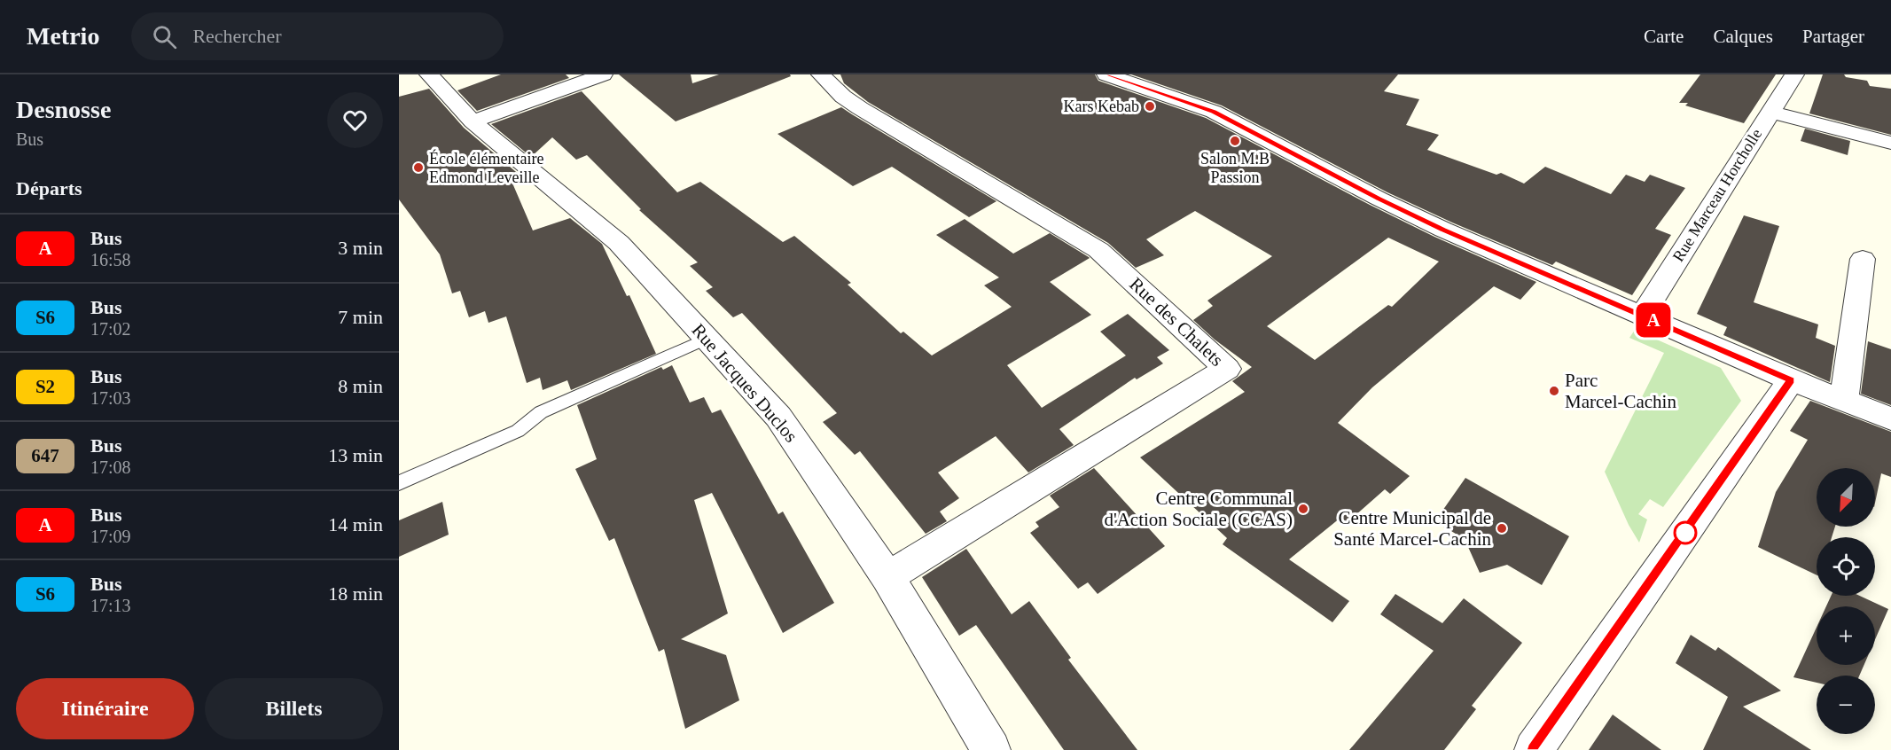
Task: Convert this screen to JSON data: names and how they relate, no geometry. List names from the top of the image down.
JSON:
{
  "streets": {
    "street": ["Rue Marceau Horcholle", "Rue des Chalets", "Rue Jacques Duclos"]
  },
  "crossings": [
    ["Rue des Chalets", "Rue Jacques Duclos"]
  ],
  "places": [
    "Kars Kebab",
    "Salon M.B Passion",
    "École élémentaire Edmond Leveille",
    "Parc Marcel-Cachin",
    "Centre Communal d'Action Sociale (CCAS)",
    "Centre Municipal de Santé Marcel-Cachin"
  ],
  "lines": ["bus line A"],
  "north": "bottom left",
  "page": {
    "header": "Metrio",
    "search": "Rechercher",
    "nav": ["Carte", "Calques", "Partager"],
    "heading": [
      ["Desnosse", "Bus"],
      "Départs"
    ],
    "on_map": "A",
    "list": [
      {
        "mark": "A",
        "name": "Bus",
        "note": "16:58",
        "value": "3 min"
      },
      {
        "mark": "S6",
        "name": "Bus",
        "note": "17:02",
        "value": "7 min"
      },
      {
        "mark": "S2",
        "name": "Bus",
        "note": "17:03",
        "value": "8 min"
      },
      {
        "mark": "647",
        "name": "Bus",
        "note": "17:08",
        "value": "13 min"
      },
      {
        "mark": "A",
        "name": "Bus",
        "note": "17:09",
        "value": "14 min"
      },
      {
        "mark": "S6",
        "name": "Bus",
        "note": "17:13",
        "value": "18 min"
      }
    ],
    "map_buttons": ["+", "−"],
    "buttons": ["Itinéraire", "Billets"]
  }
}
